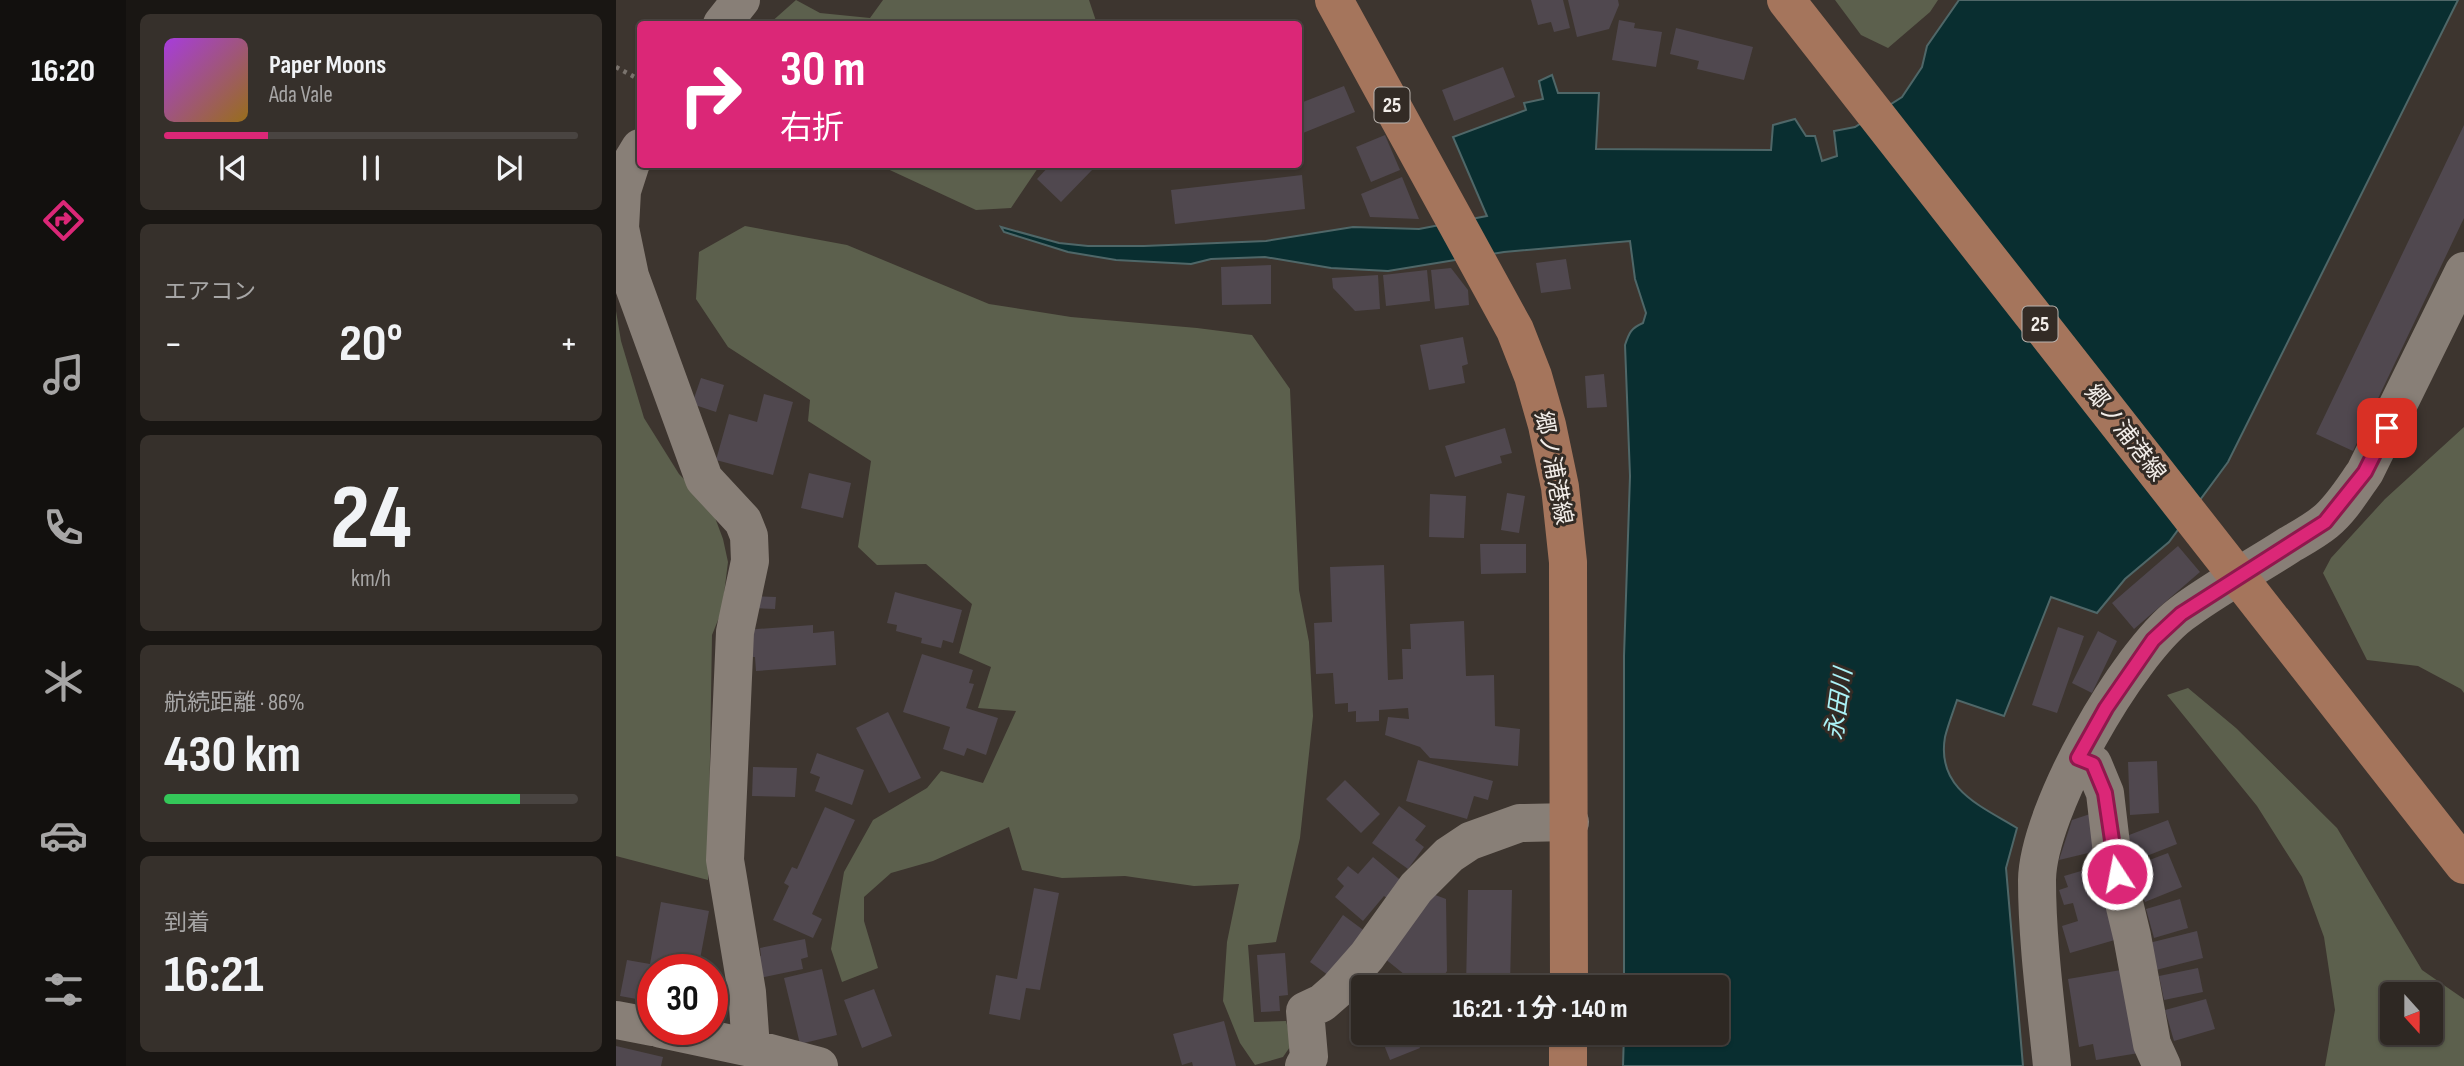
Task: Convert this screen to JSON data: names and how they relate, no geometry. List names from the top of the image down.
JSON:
{
  "streets": {
    "main road": ["25", "郷ノ浦港線"]
  },
  "water": ["永田川"],
  "north": "bottom",
  "page": {
    "tabs": "16:20",
    "turn": ["30 m", "右折"],
    "song": ["Paper Moons", "Ada Vale"],
    "tile": [
      "エアコン",
      ["24", "km/h"],
      ["航続距離 · 86%", "430 km"],
      ["到着", "16:21"]
    ],
    "heat": ["−", "20°", "+"],
    "limit": "30",
    "trip": "16:21 · 1 分 · 140 m"
  }
}
